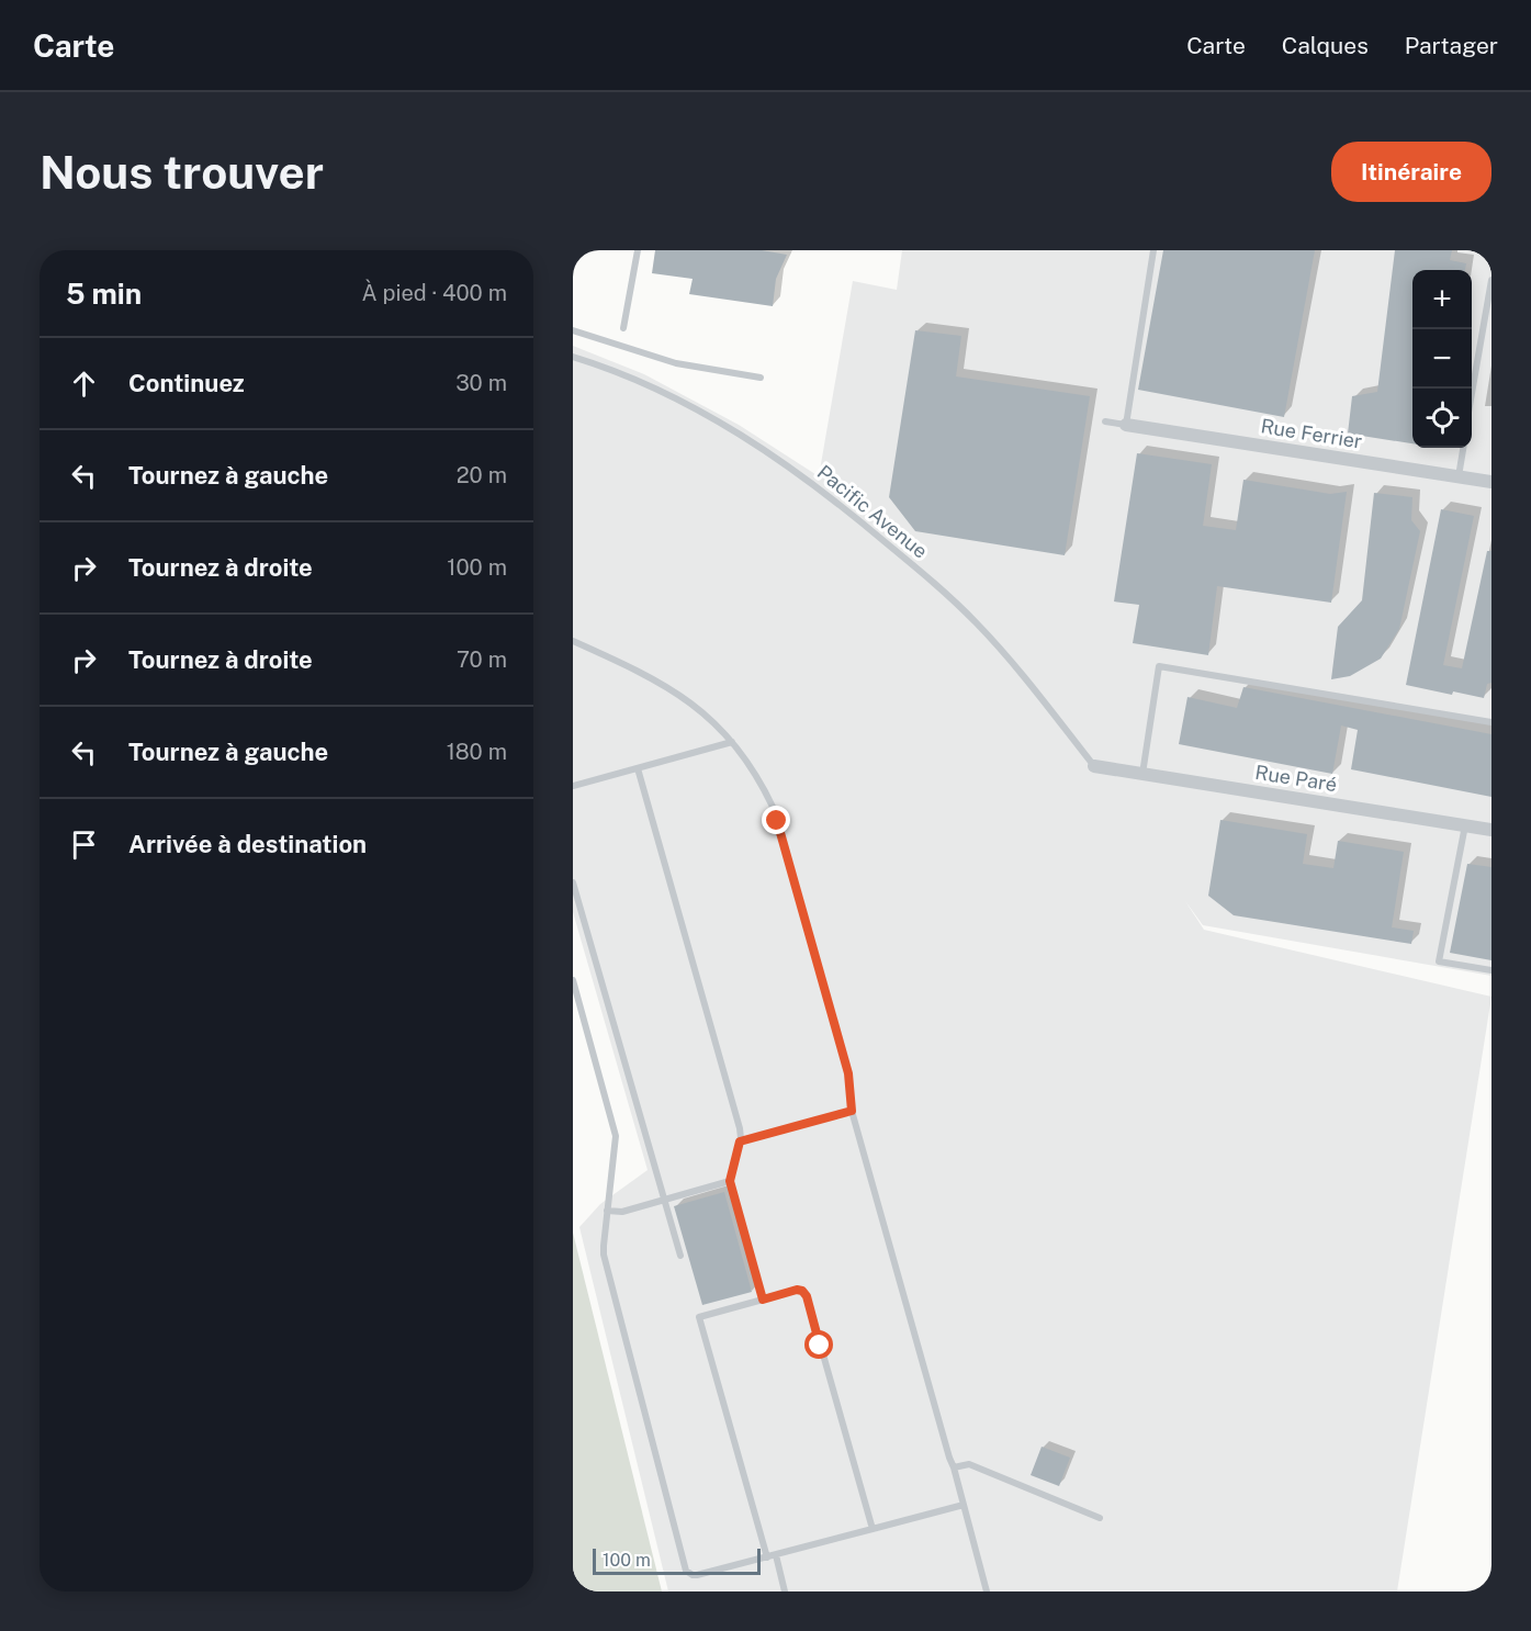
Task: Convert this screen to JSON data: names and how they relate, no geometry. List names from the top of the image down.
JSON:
{
  "streets": {
    "street": ["Rue Ferrier", "Rue Paré"],
    "lane": ["Pacific Avenue"]
  },
  "crossings": [
    ["Pacific Avenue", "Rue Paré"]
  ],
  "scale_bar": "100 m",
  "page": {
    "header": "Carte",
    "nav": ["Carte", "Calques", "Partager"],
    "buttons": "Itinéraire",
    "title": "Nous trouver",
    "heading": ["5 min", "À pied · 400 m"],
    "map_buttons": ["+", "−"],
    "list": [
      ["Continuez", "30 m"],
      ["Tournez à gauche", "20 m"],
      ["Tournez à droite", "100 m"],
      ["Tournez à droite", "70 m"],
      ["Tournez à gauche", "180 m"],
      "Arrivée à destination"
    ],
    "scale": "100 m"
  }
}
